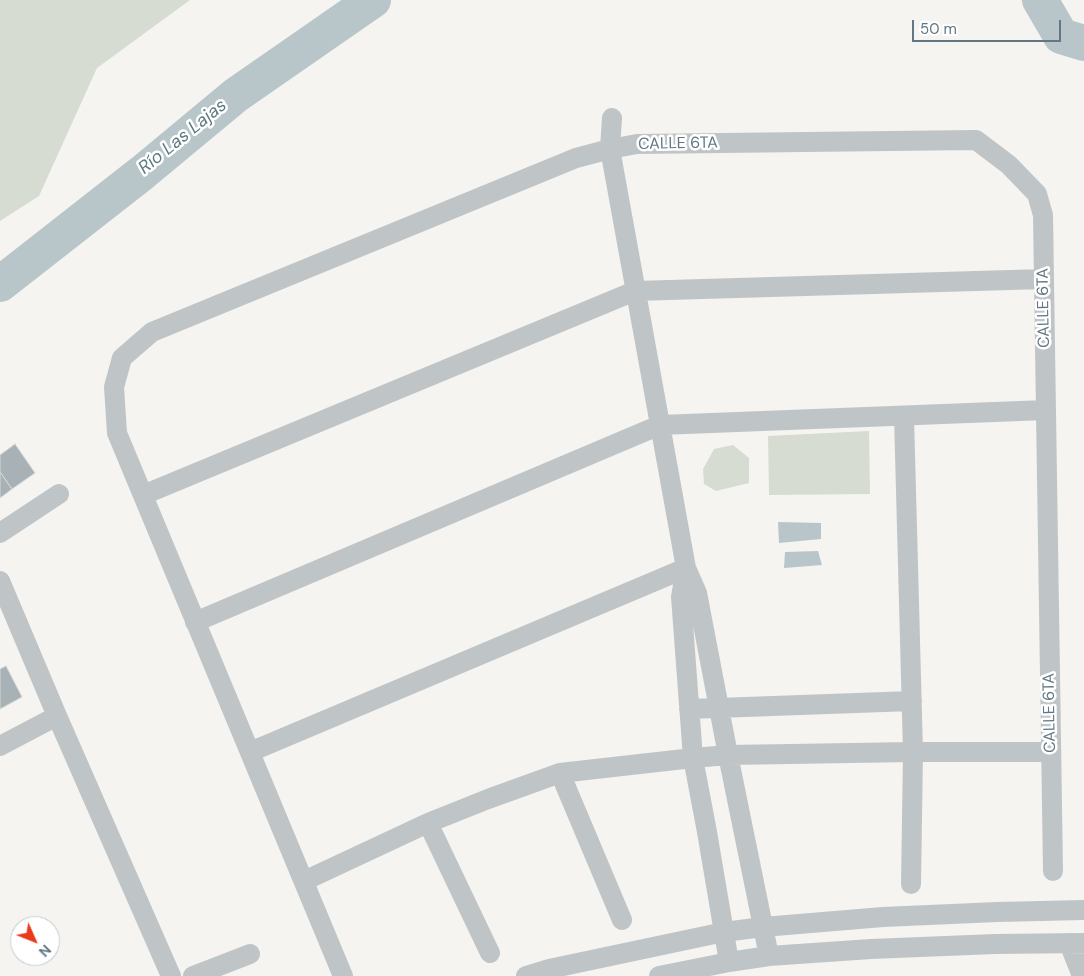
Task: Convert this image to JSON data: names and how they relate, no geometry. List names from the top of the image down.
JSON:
{
  "streets": {
    "street": ["CALLE 6TA"]
  },
  "water": ["Río Las Lajas"],
  "scale_bar": "50 m",
  "north": "bottom right"
}
